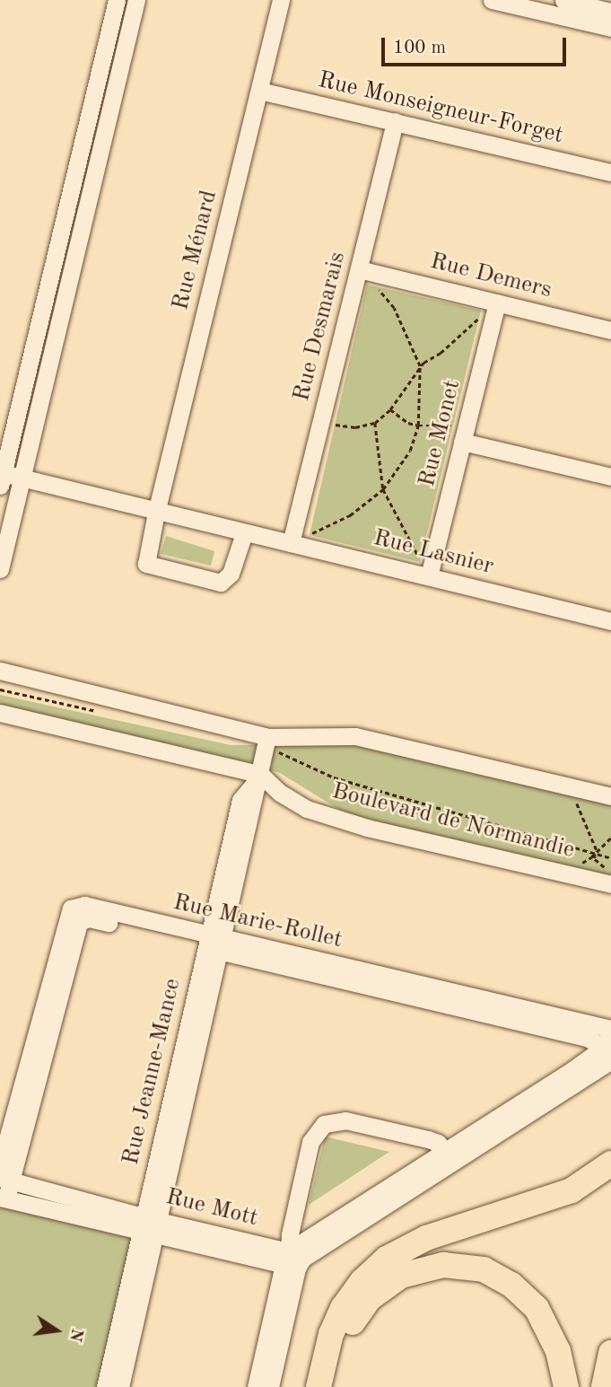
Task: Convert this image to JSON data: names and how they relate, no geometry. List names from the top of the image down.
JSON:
{
  "streets": {
    "street": [
      "Rue Monseigneur-Forget",
      "Rue Ménard",
      "Rue Demers",
      "Rue Desmarais",
      "Rue Monet",
      "Rue Lasnier",
      "Boulevard de Normandie",
      "Rue Marie-Rollet",
      "Rue Jeanne-Mance",
      "Rue Mott"
    ]
  },
  "crossings": [
    ["Rue Monseigneur-Forget", "Rue Ménard"],
    ["Rue Monseigneur-Forget", "Rue Desmarais"],
    ["Rue Ménard", "Rue Lasnier"],
    ["Rue Demers", "Rue Desmarais"],
    ["Rue Demers", "Rue Monet"],
    ["Rue Desmarais", "Rue Lasnier"],
    ["Rue Monet", "Rue Lasnier"],
    ["Boulevard de Normandie", "Rue Jeanne-Mance"],
    ["Rue Marie-Rollet", "Rue Jeanne-Mance"],
    ["Rue Jeanne-Mance", "Rue Mott"]
  ],
  "scale_bar": "100 m",
  "north": "right"
}
